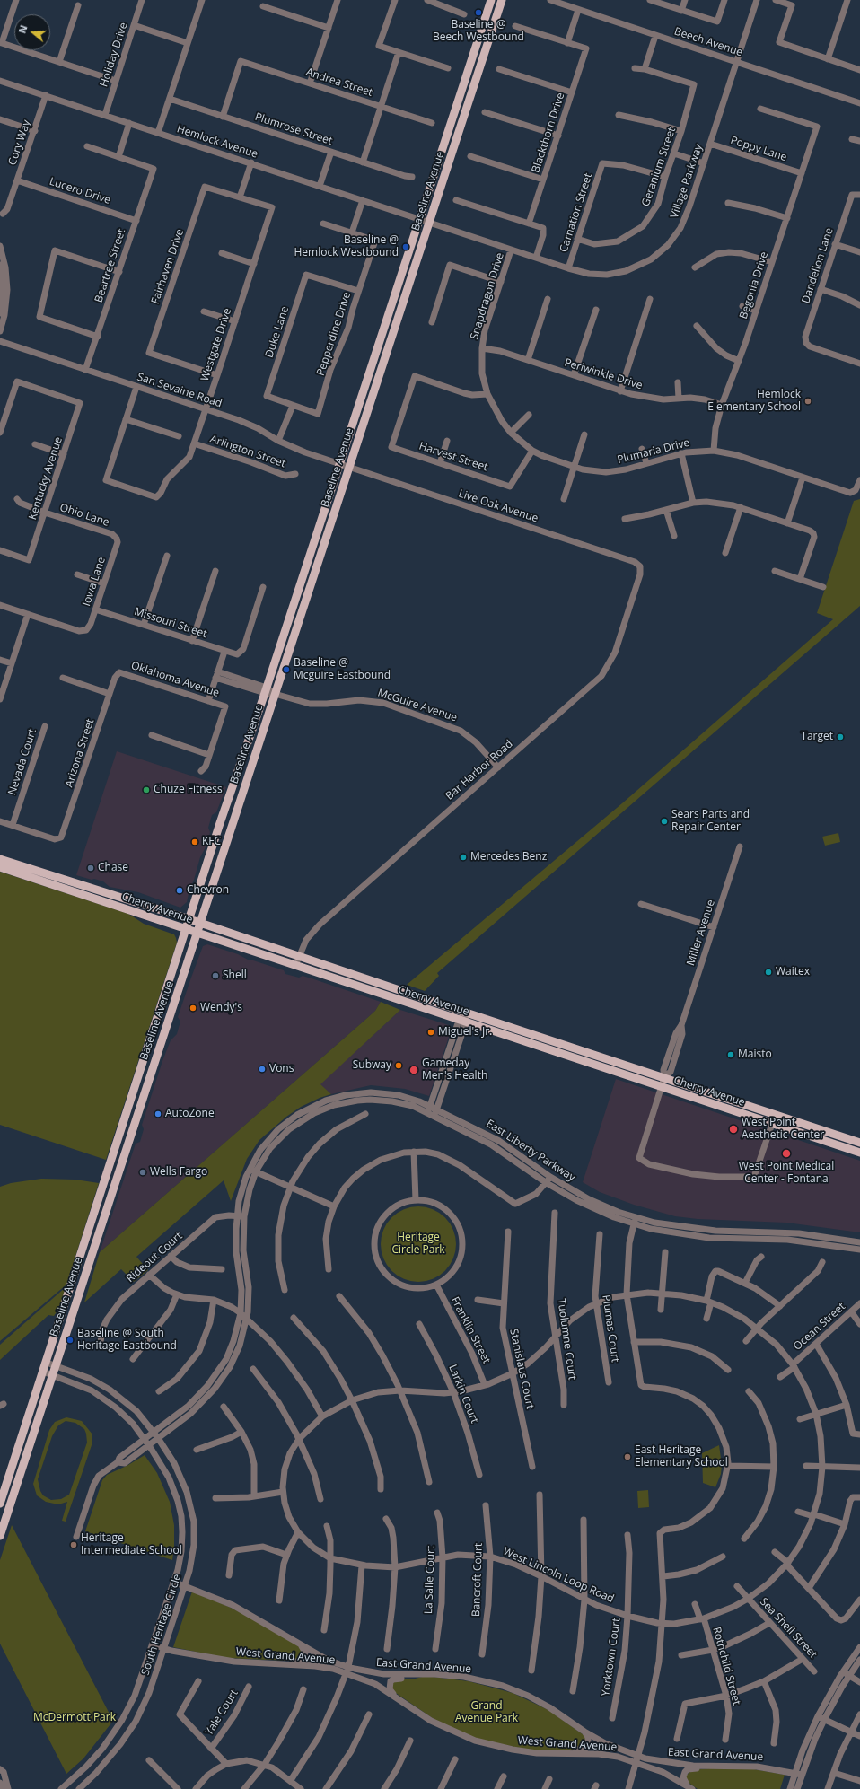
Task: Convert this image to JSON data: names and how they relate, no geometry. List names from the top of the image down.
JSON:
{
  "streets": {
    "main road": ["Baseline Avenue", "Cherry Avenue"],
    "street": [
      "Beech Avenue",
      "Holiday Drive",
      "Andrea Street",
      "Plumrose Street",
      "Blackthorn Drive",
      "Hemlock Avenue",
      "Cory Way",
      "Poppy Lane",
      "Geranium Street",
      "Village Parkway",
      "Lucero Drive",
      "Carnation Street",
      "Beartree Street",
      "Dandelion Lane",
      "Fairhaven Drive",
      "Begonia Drive",
      "Snapdragon Drive",
      "Duke Lane",
      "Pepperdine Drive",
      "Westgate Drive",
      "Periwinkle Drive",
      "San Sevaine Road",
      "Arlington Street",
      "Plumaria Drive",
      "Harvest Street",
      "Kentucky Avenue",
      "Live Oak Avenue",
      "Ohio Lane",
      "Iowa Lane",
      "Missouri Street",
      "Oklahoma Avenue",
      "McGuire Avenue",
      "Arizona Street",
      "Nevada Court",
      "Bar Harbor Road",
      "Miller Avenue",
      "East Liberty Parkway",
      "Rideout Court",
      "Ocean Street",
      "Plumas Court",
      "Franklin Street",
      "Tuolumne Court",
      "Stanislaus Court",
      "Larkin Court",
      "West Lincoln Loop Road",
      "La Salle Court",
      "Bancroft Court",
      "South Heritage Circle",
      "Sea Shell Street",
      "West Grand Avenue",
      "Yorktown Court",
      "East Grand Avenue",
      "Rothchild Street",
      "Yale Court"
    ]
  },
  "crossings": [
    ["Beech Avenue", "Village Parkway"],
    ["Holiday Drive", "Hemlock Avenue"],
    ["Andrea Street", "Plumrose Street"],
    ["Hemlock Avenue", "Cory Way"],
    ["Hemlock Avenue", "Village Parkway"],
    ["Hemlock Avenue", "Baseline Avenue"],
    ["Cory Way", "Lucero Drive"],
    ["Poppy Lane", "Village Parkway"],
    ["Poppy Lane", "Begonia Drive"],
    ["Geranium Street", "Carnation Street"],
    ["Village Parkway", "Baseline Avenue"],
    ["Village Parkway", "Carnation Street"],
    ["Village Parkway", "Snapdragon Drive"],
    ["Lucero Drive", "Beartree Street"],
    ["Baseline Avenue", "San Sevaine Road"],
    ["Baseline Avenue", "Live Oak Avenue"],
    ["Baseline Avenue", "McGuire Avenue"],
    ["Baseline Avenue", "Cherry Avenue"],
    ["Baseline Avenue", "South Heritage Circle"],
    ["Beartree Street", "San Sevaine Road"],
    ["Fairhaven Drive", "Westgate Drive"],
    ["Begonia Drive", "Periwinkle Drive"],
    ["Begonia Drive", "Plumaria Drive"],
    ["Snapdragon Drive", "Periwinkle Drive"],
    ["Snapdragon Drive", "Plumaria Drive"],
    ["Duke Lane", "Pepperdine Drive"],
    ["Westgate Drive", "San Sevaine Road"],
    ["Westgate Drive", "Arlington Street"],
    ["Periwinkle Drive", "Plumaria Drive"],
    ["San Sevaine Road", "Live Oak Avenue"],
    ["Plumaria Drive", "Harvest Street"],
    ["Kentucky Avenue", "Ohio Lane"],
    ["Live Oak Avenue", "Bar Harbor Road"],
    ["Ohio Lane", "Iowa Lane"],
    ["Iowa Lane", "Missouri Street"],
    ["Oklahoma Avenue", "Arizona Street"],
    ["McGuire Avenue", "Bar Harbor Road"],
    ["Arizona Street", "Nevada Court"],
    ["Bar Harbor Road", "Cherry Avenue"],
    ["Cherry Avenue", "Miller Avenue"],
    ["East Liberty Parkway", "Rideout Court"],
    ["East Liberty Parkway", "South Heritage Circle"],
    ["Ocean Street", "West Lincoln Loop Road"],
    ["Plumas Court", "West Lincoln Loop Road"],
    ["Franklin Street", "West Lincoln Loop Road"],
    ["Tuolumne Court", "West Lincoln Loop Road"],
    ["Stanislaus Court", "West Lincoln Loop Road"],
    ["Larkin Court", "West Lincoln Loop Road"],
    ["West Lincoln Loop Road", "La Salle Court"],
    ["West Lincoln Loop Road", "Bancroft Court"],
    ["West Lincoln Loop Road", "Sea Shell Street"],
    ["West Lincoln Loop Road", "Yorktown Court"],
    ["West Lincoln Loop Road", "Rothchild Street"],
    ["South Heritage Circle", "West Grand Avenue"],
    ["South Heritage Circle", "East Grand Avenue"],
    ["West Grand Avenue", "East Grand Avenue"]
  ],
  "parks": ["Heritage Circle Park", "Grand Avenue Park", "McDermott Park"],
  "places": [
    "Baseline @ Beech Westbound",
    "Baseline @ Hemlock Westbound",
    "Hemlock Elementary School",
    "Baseline @ Mcguire Eastbound",
    "Target",
    "Chuze Fitness",
    "Sears Parts and Repair Center",
    "KFC",
    "Mercedes Benz",
    "Chase",
    "Chevron",
    "Waitex",
    "Shell",
    "Wendy's",
    "Miguel's Jr.",
    "Maisto",
    "Subway",
    "Vons",
    "Gameday Men's Health",
    "AutoZone",
    "West Point Aesthetic Center",
    "West Point Medical Center - Fontana",
    "Wells Fargo",
    "Baseline @ South Heritage Eastbound",
    "East Heritage Elementary School",
    "Heritage Intermediate School"
  ],
  "north": "left"
}
